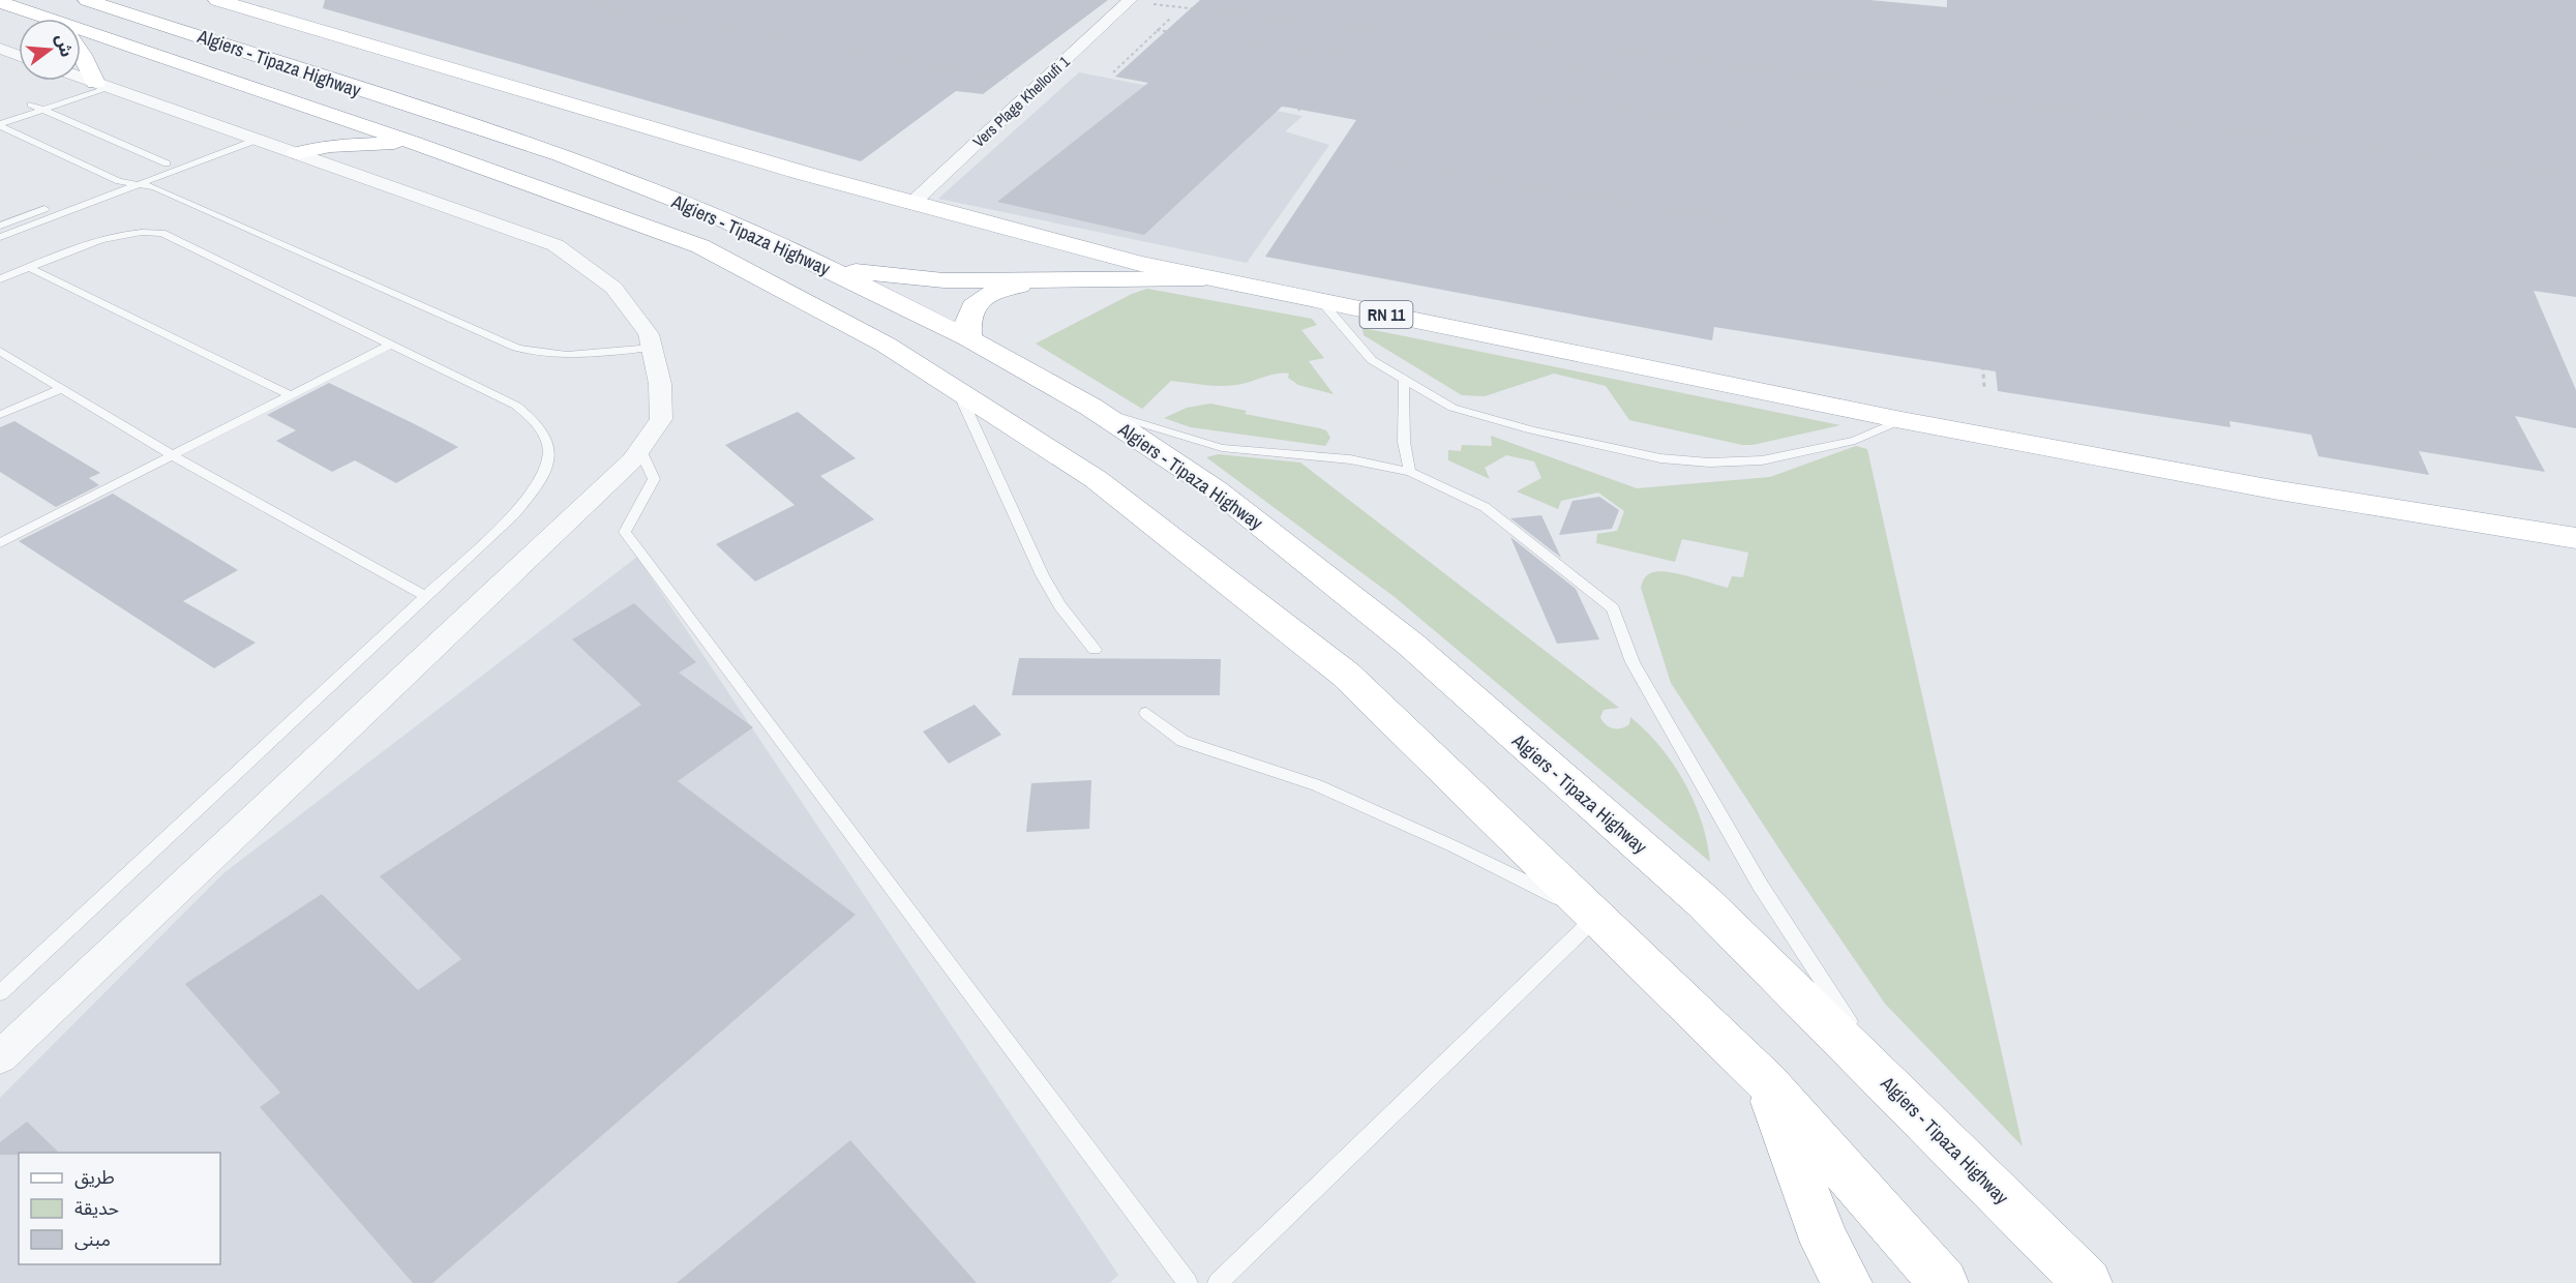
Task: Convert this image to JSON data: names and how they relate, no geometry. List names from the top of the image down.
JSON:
{
  "streets": {
    "main road": ["Algiers - Tipaza Highway", "RN 11"],
    "street": ["Vers Plage Khelloufi 1"]
  },
  "crossings": [
    ["Vers Plage Khelloufi 1", "RN 11"]
  ],
  "legend": ["طريق", "حديقة", "مبنى"],
  "north": "right"
}
